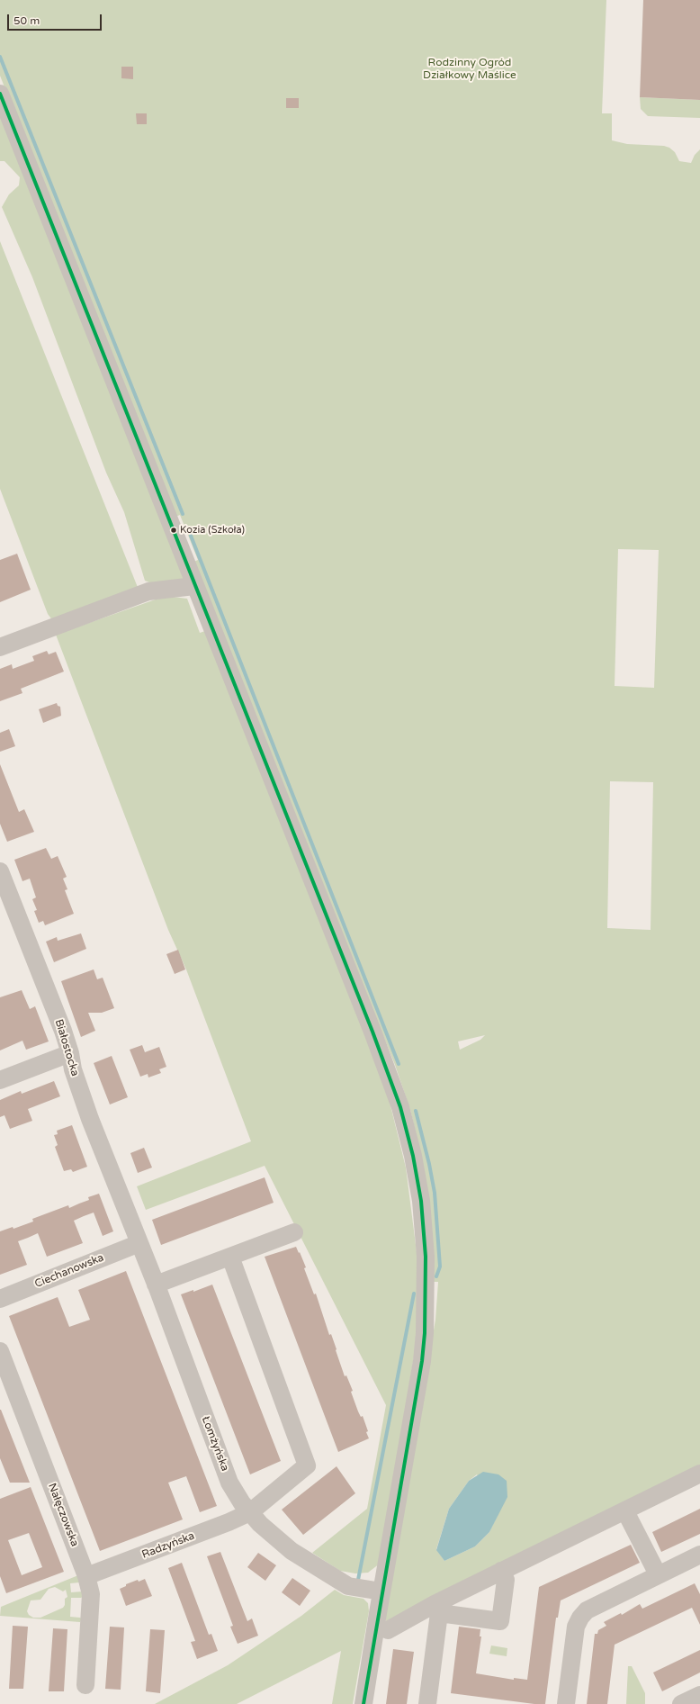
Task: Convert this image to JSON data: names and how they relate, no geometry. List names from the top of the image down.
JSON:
{
  "streets": {
    "street": [
      "Białostocka",
      "Ciechanowska",
      "Łomżyńska",
      "Nałęczowska",
      "Radzyńska"
    ]
  },
  "crossings": [
    ["Białostocka", "Łomżyńska"],
    ["Ciechanowska", "Łomżyńska"],
    ["Łomżyńska", "Radzyńska"],
    ["Nałęczowska", "Radzyńska"]
  ],
  "parks": ["Rodzinny Ogród Działkowy Maślice"],
  "places": ["Kozia (Szkoła)"],
  "scale_bar": "50 m"
}
